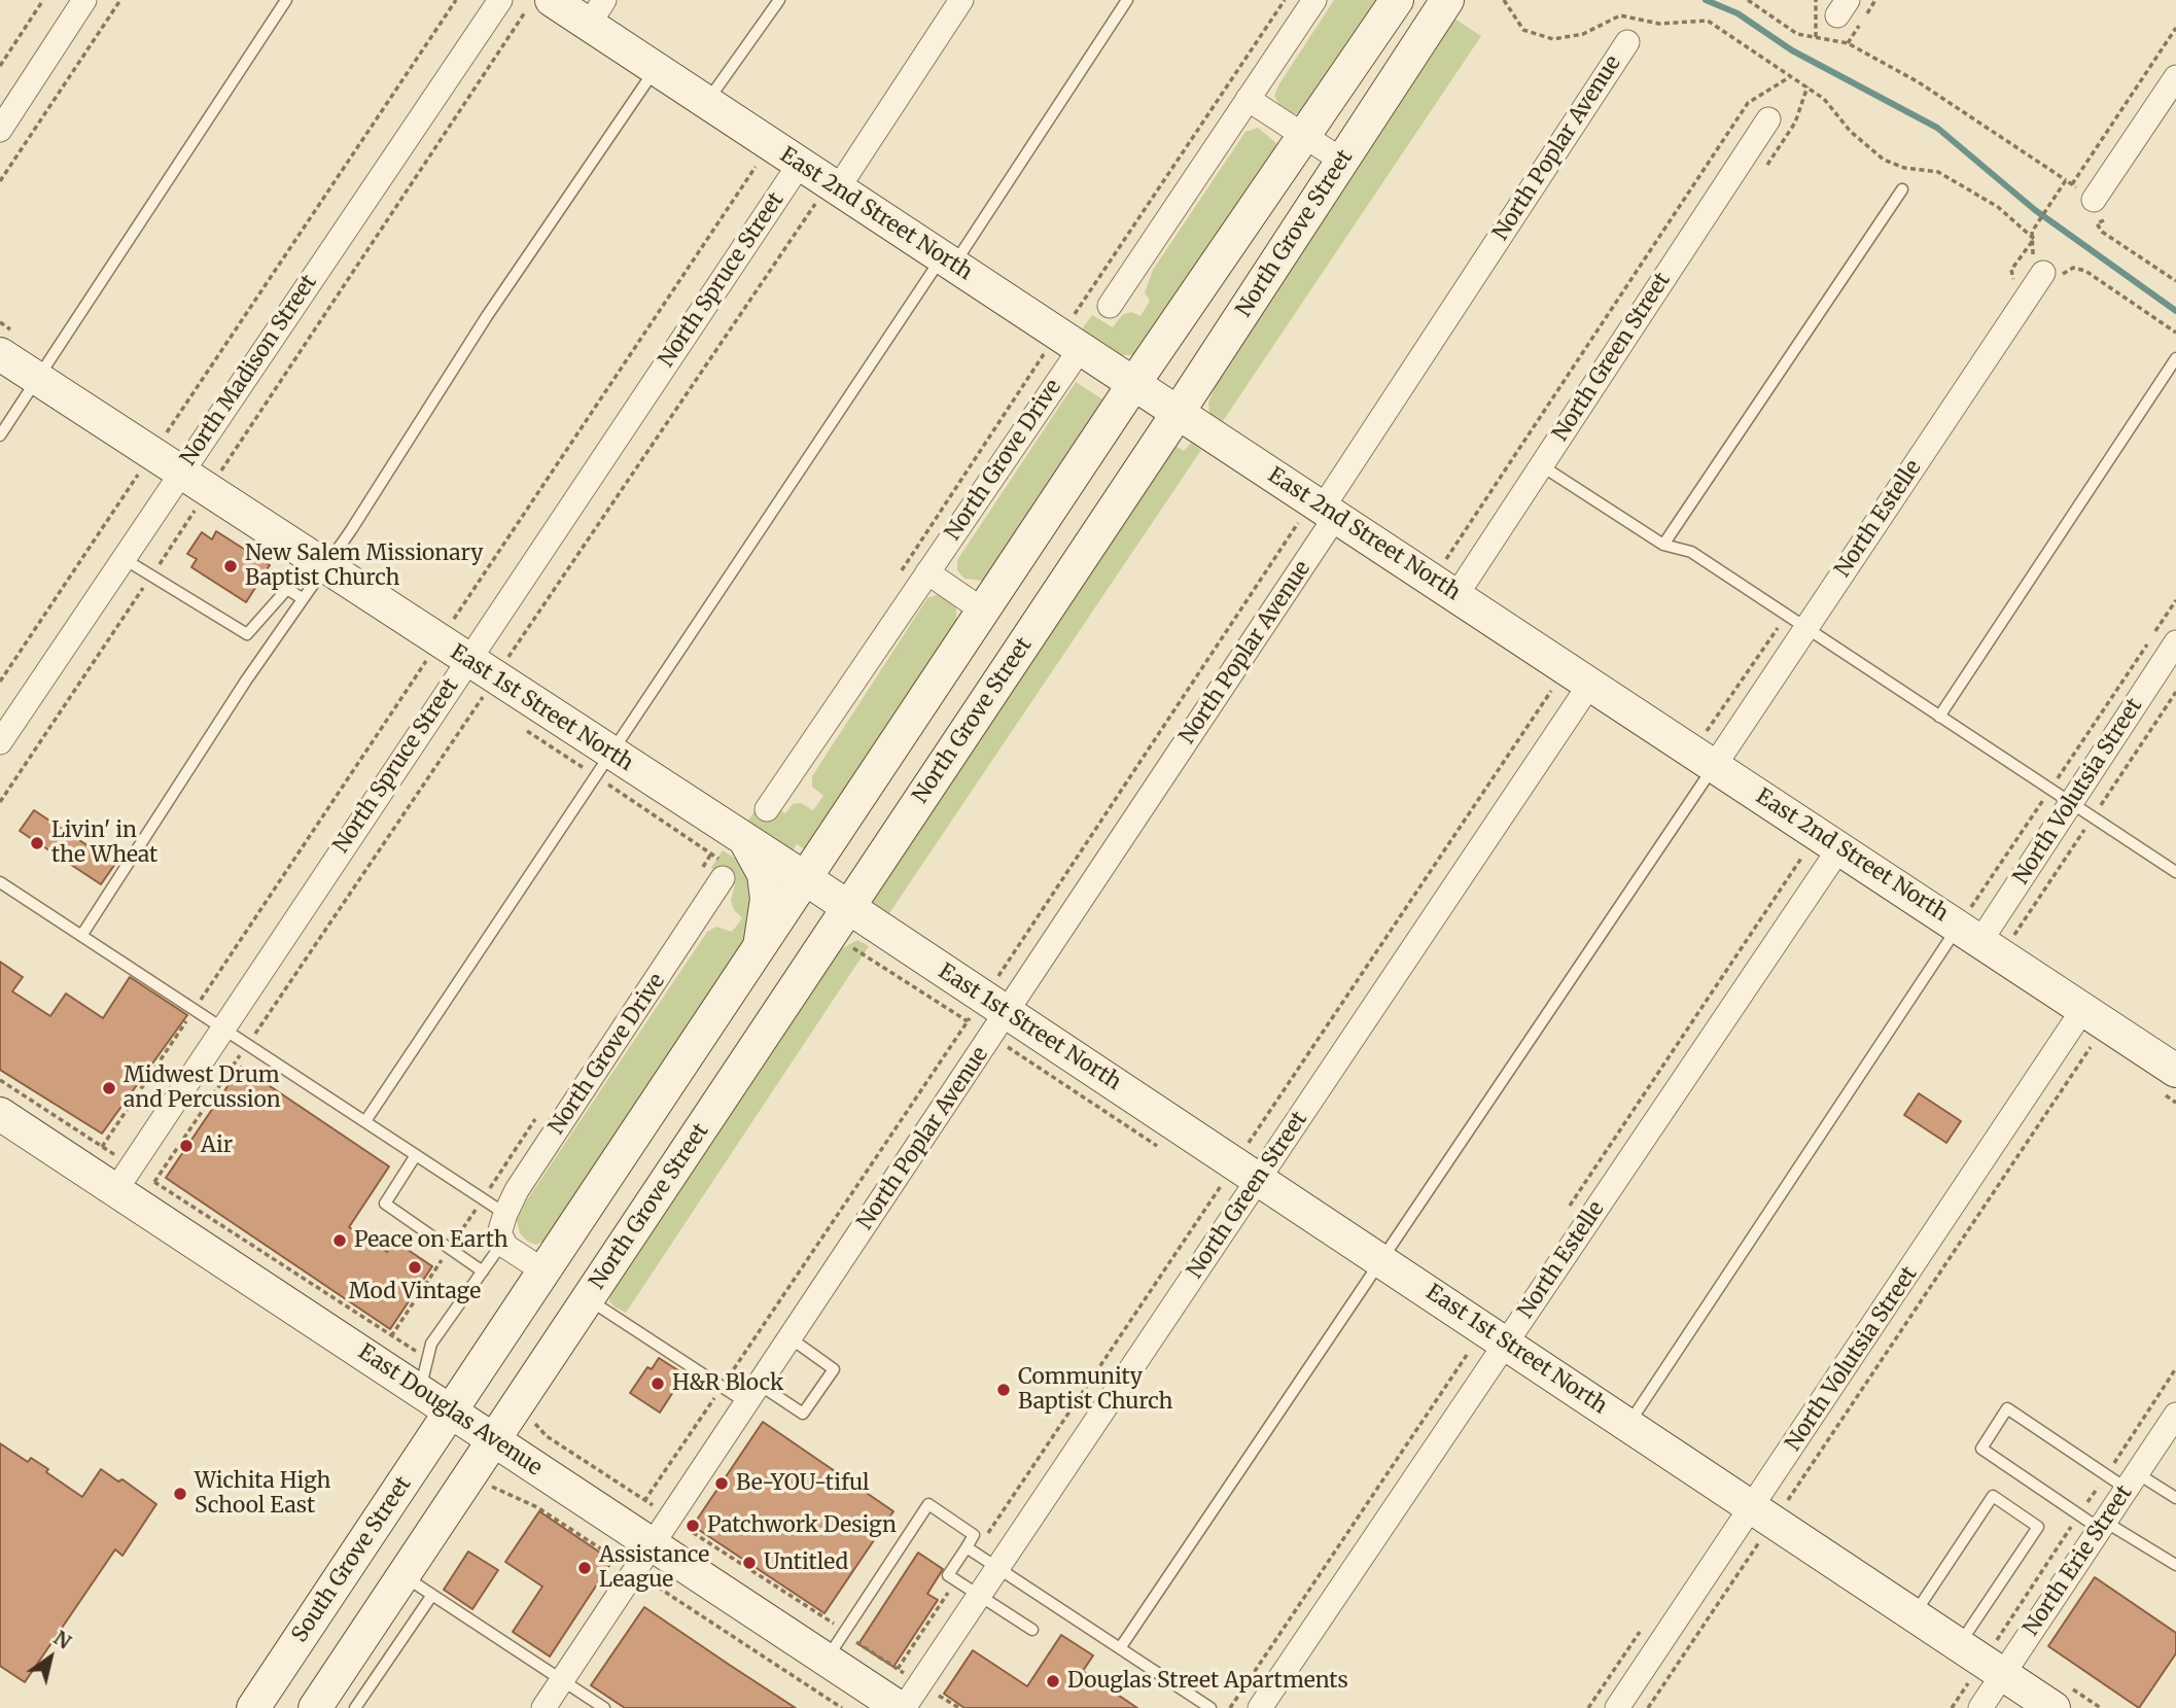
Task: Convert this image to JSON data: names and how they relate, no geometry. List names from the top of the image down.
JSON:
{
  "streets": {
    "street": [
      "North Poplar Avenue",
      "East 2nd Street North",
      "North Grove Street",
      "North Spruce Street",
      "North Green Street",
      "North Madison Street",
      "North Grove Drive",
      "North Estelle",
      "East 1st Street North",
      "North Volutsia Street",
      "East Douglas Avenue",
      "South Grove Street",
      "North Erie Street"
    ]
  },
  "crossings": [
    ["North Poplar Avenue", "East 2nd Street North"],
    ["North Poplar Avenue", "East 1st Street North"],
    ["North Poplar Avenue", "East Douglas Avenue"],
    ["East 2nd Street North", "North Grove Street"],
    ["East 2nd Street North", "North Spruce Street"],
    ["East 2nd Street North", "North Green Street"],
    ["East 2nd Street North", "North Grove Drive"],
    ["East 2nd Street North", "North Estelle"],
    ["East 2nd Street North", "North Volutsia Street"],
    ["North Grove Street", "East 1st Street North"],
    ["North Grove Street", "East Douglas Avenue"],
    ["North Grove Street", "South Grove Street"],
    ["North Spruce Street", "East 1st Street North"],
    ["North Spruce Street", "East Douglas Avenue"],
    ["North Green Street", "East 1st Street North"],
    ["North Green Street", "East Douglas Avenue"],
    ["North Madison Street", "East 1st Street North"],
    ["North Estelle", "East 1st Street North"],
    ["East 1st Street North", "North Volutsia Street"],
    ["East 1st Street North", "North Erie Street"],
    ["East Douglas Avenue", "South Grove Street"]
  ],
  "places": [
    "New Salem Missionary Baptist Church",
    "Livin' in the Wheat",
    "Midwest Drum and Percussion",
    "Air",
    "Peace on Earth",
    "Mod Vintage",
    "H&R Block",
    "Community Baptist Church",
    "Be-YOU-tiful",
    "Wichita High School East",
    "Patchwork Design",
    "Untitled",
    "Assistance League",
    "Douglas Street Apartments"
  ],
  "north": "top right"
}
